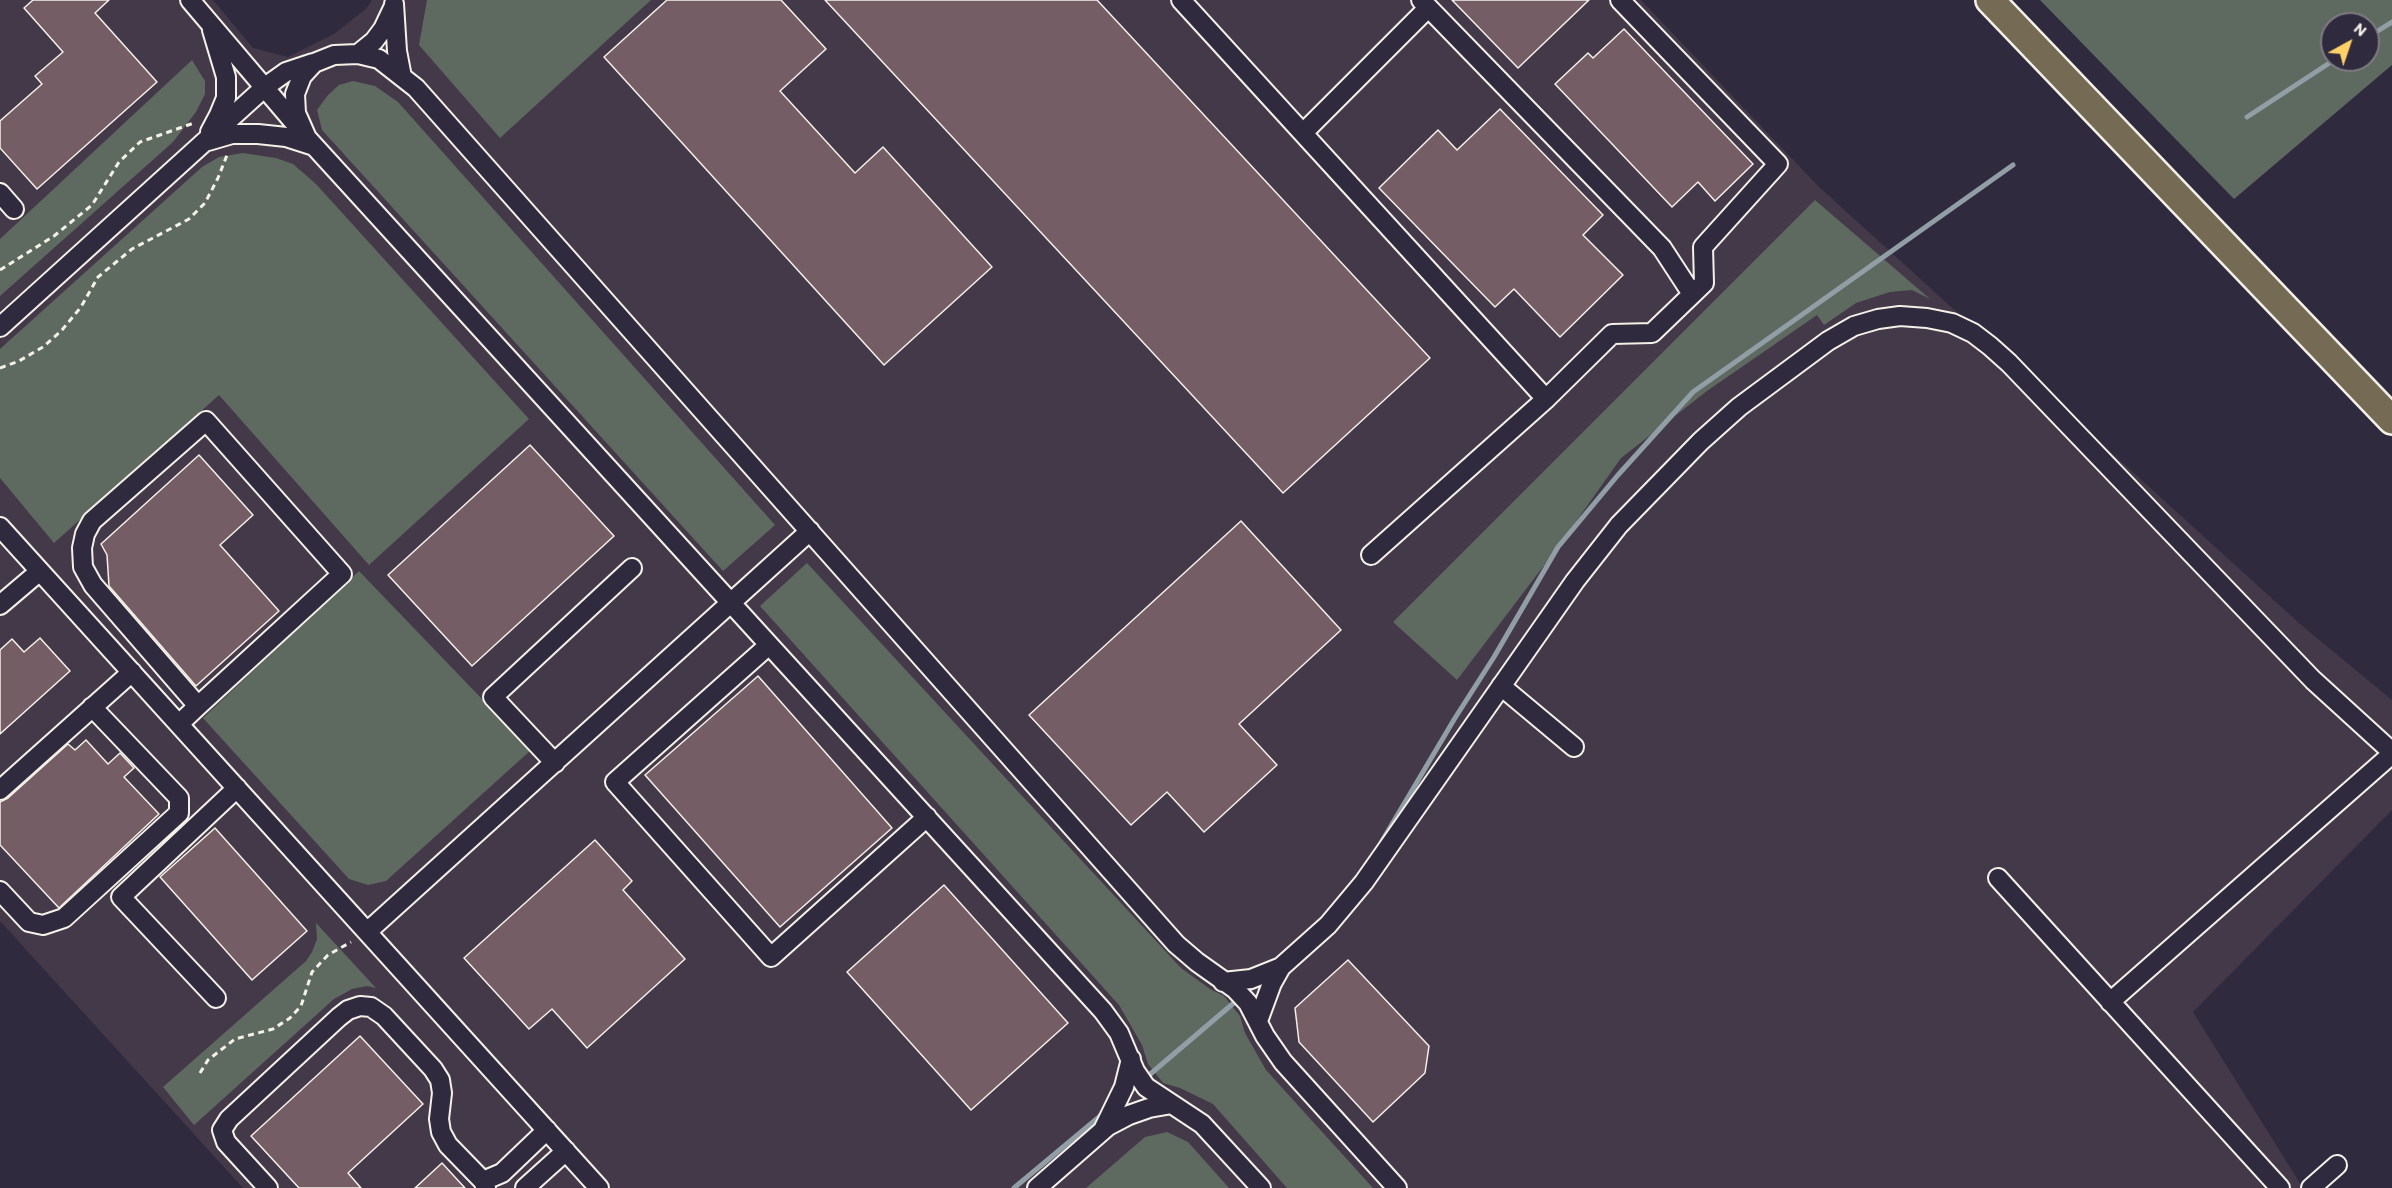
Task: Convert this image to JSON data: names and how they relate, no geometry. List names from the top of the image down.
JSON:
{
  "north": "top right"
}
